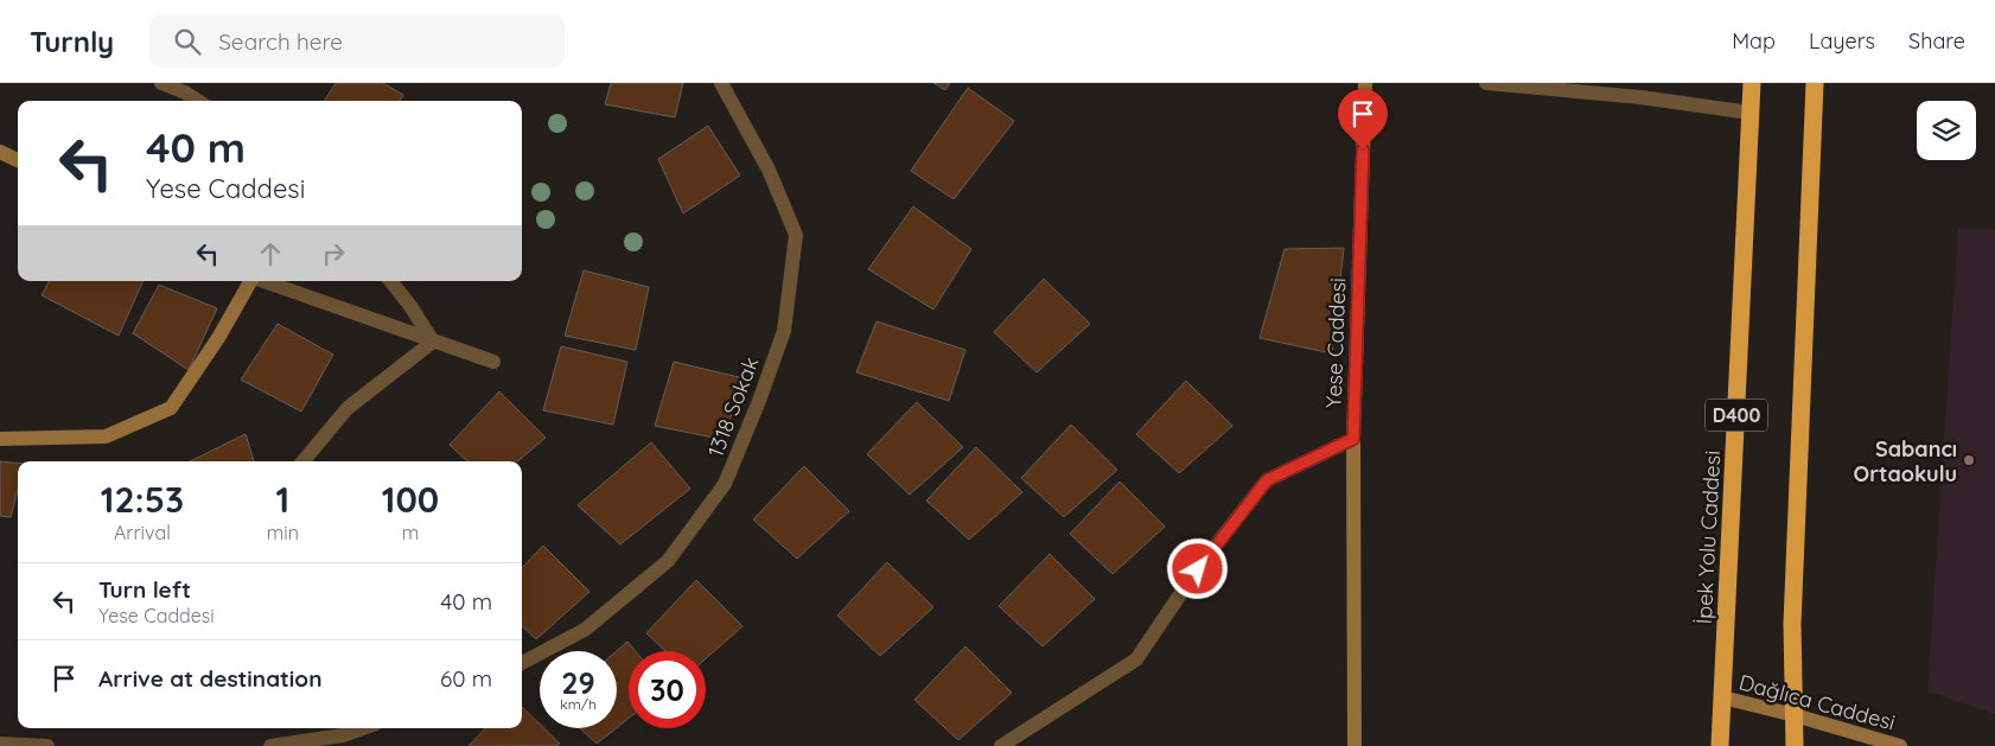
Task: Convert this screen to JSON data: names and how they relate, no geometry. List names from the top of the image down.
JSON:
{
  "streets": {
    "highway": ["D400", "İpek Yolu Caddesi"],
    "street": ["Yese Caddesi", "1318 Sokak", "Dağlıca Caddesi"]
  },
  "crossings": [
    ["İpek Yolu Caddesi", "Dağlıca Caddesi"]
  ],
  "places": ["Sabancı Ortaokulu"],
  "page": {
    "header": "Turnly",
    "search": "Search here",
    "nav": ["Map", "Layers", "Share"],
    "turn": ["40 m", "Yese Caddesi"],
    "eta": [
      "12:53",
      "Arrival",
      "1",
      "min",
      "100",
      "m"
    ],
    "list": [
      {
        "name": "Turn left",
        "note": "Yese Caddesi",
        "value": "40 m"
      },
      {
        "name": "Arrive at destination",
        "value": "60 m"
      }
    ],
    "speed": "29 km/h",
    "limit": "30"
  }
}
